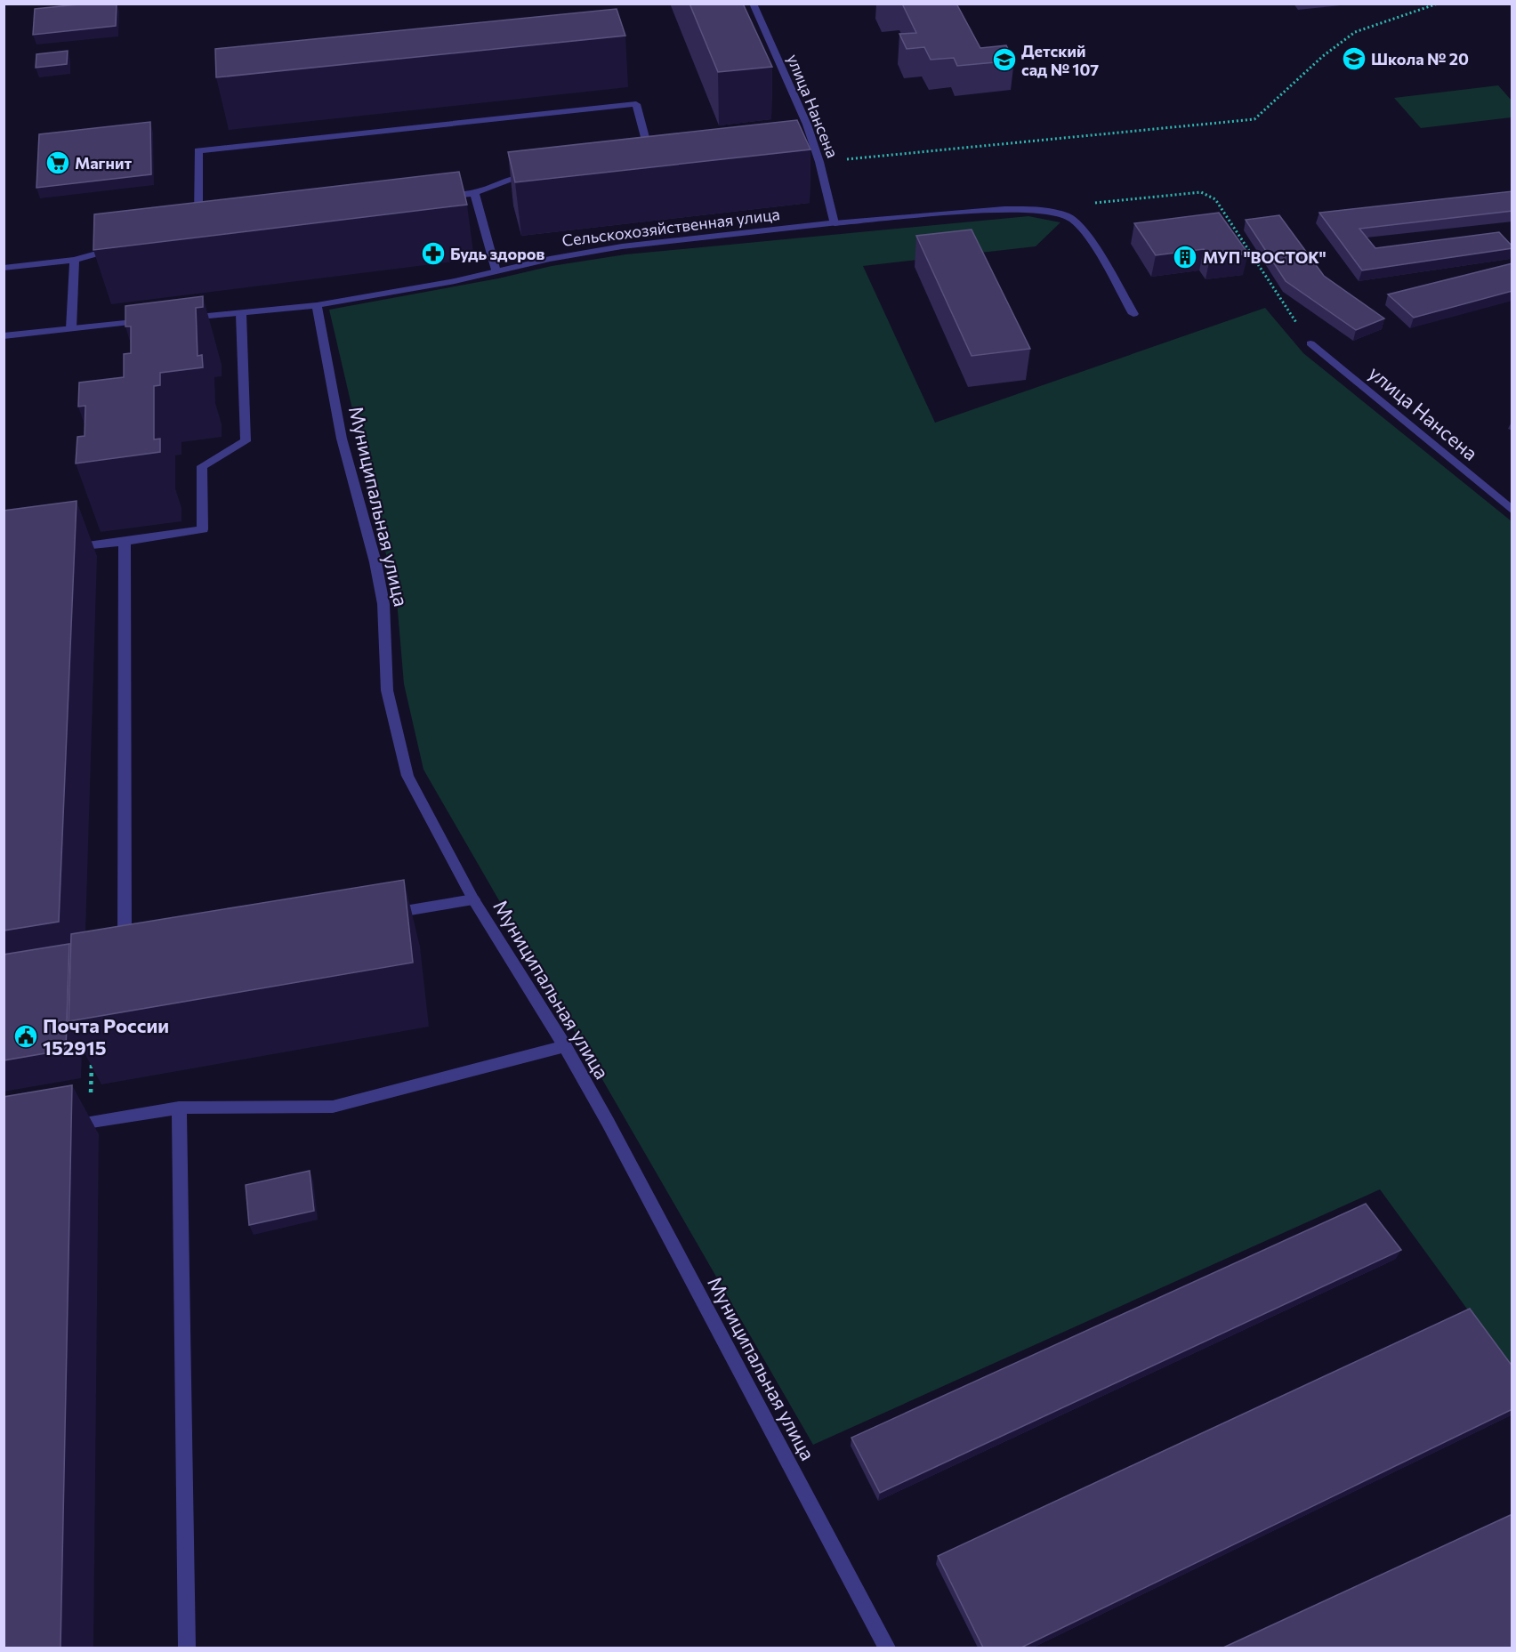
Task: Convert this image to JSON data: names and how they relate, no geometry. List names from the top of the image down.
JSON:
{
  "streets": {
    "street": ["улица Нансена", "Сельскохозяйственная улица", "Муниципальная улица"]
  },
  "crossings": [
    ["улица Нансена", "Сельскохозяйственная улица"],
    ["Сельскохозяйственная улица", "Муниципальная улица"]
  ],
  "places": {
    "school or university": ["Школа № 20", "Детский сад № 107"],
    "supermarket": ["Магнит"],
    "pharmacy": ["Будь здоров"],
    "building": ["МУП \"ВОСТОК\""],
    "public building": ["Почта России 152915"]
  }
}
